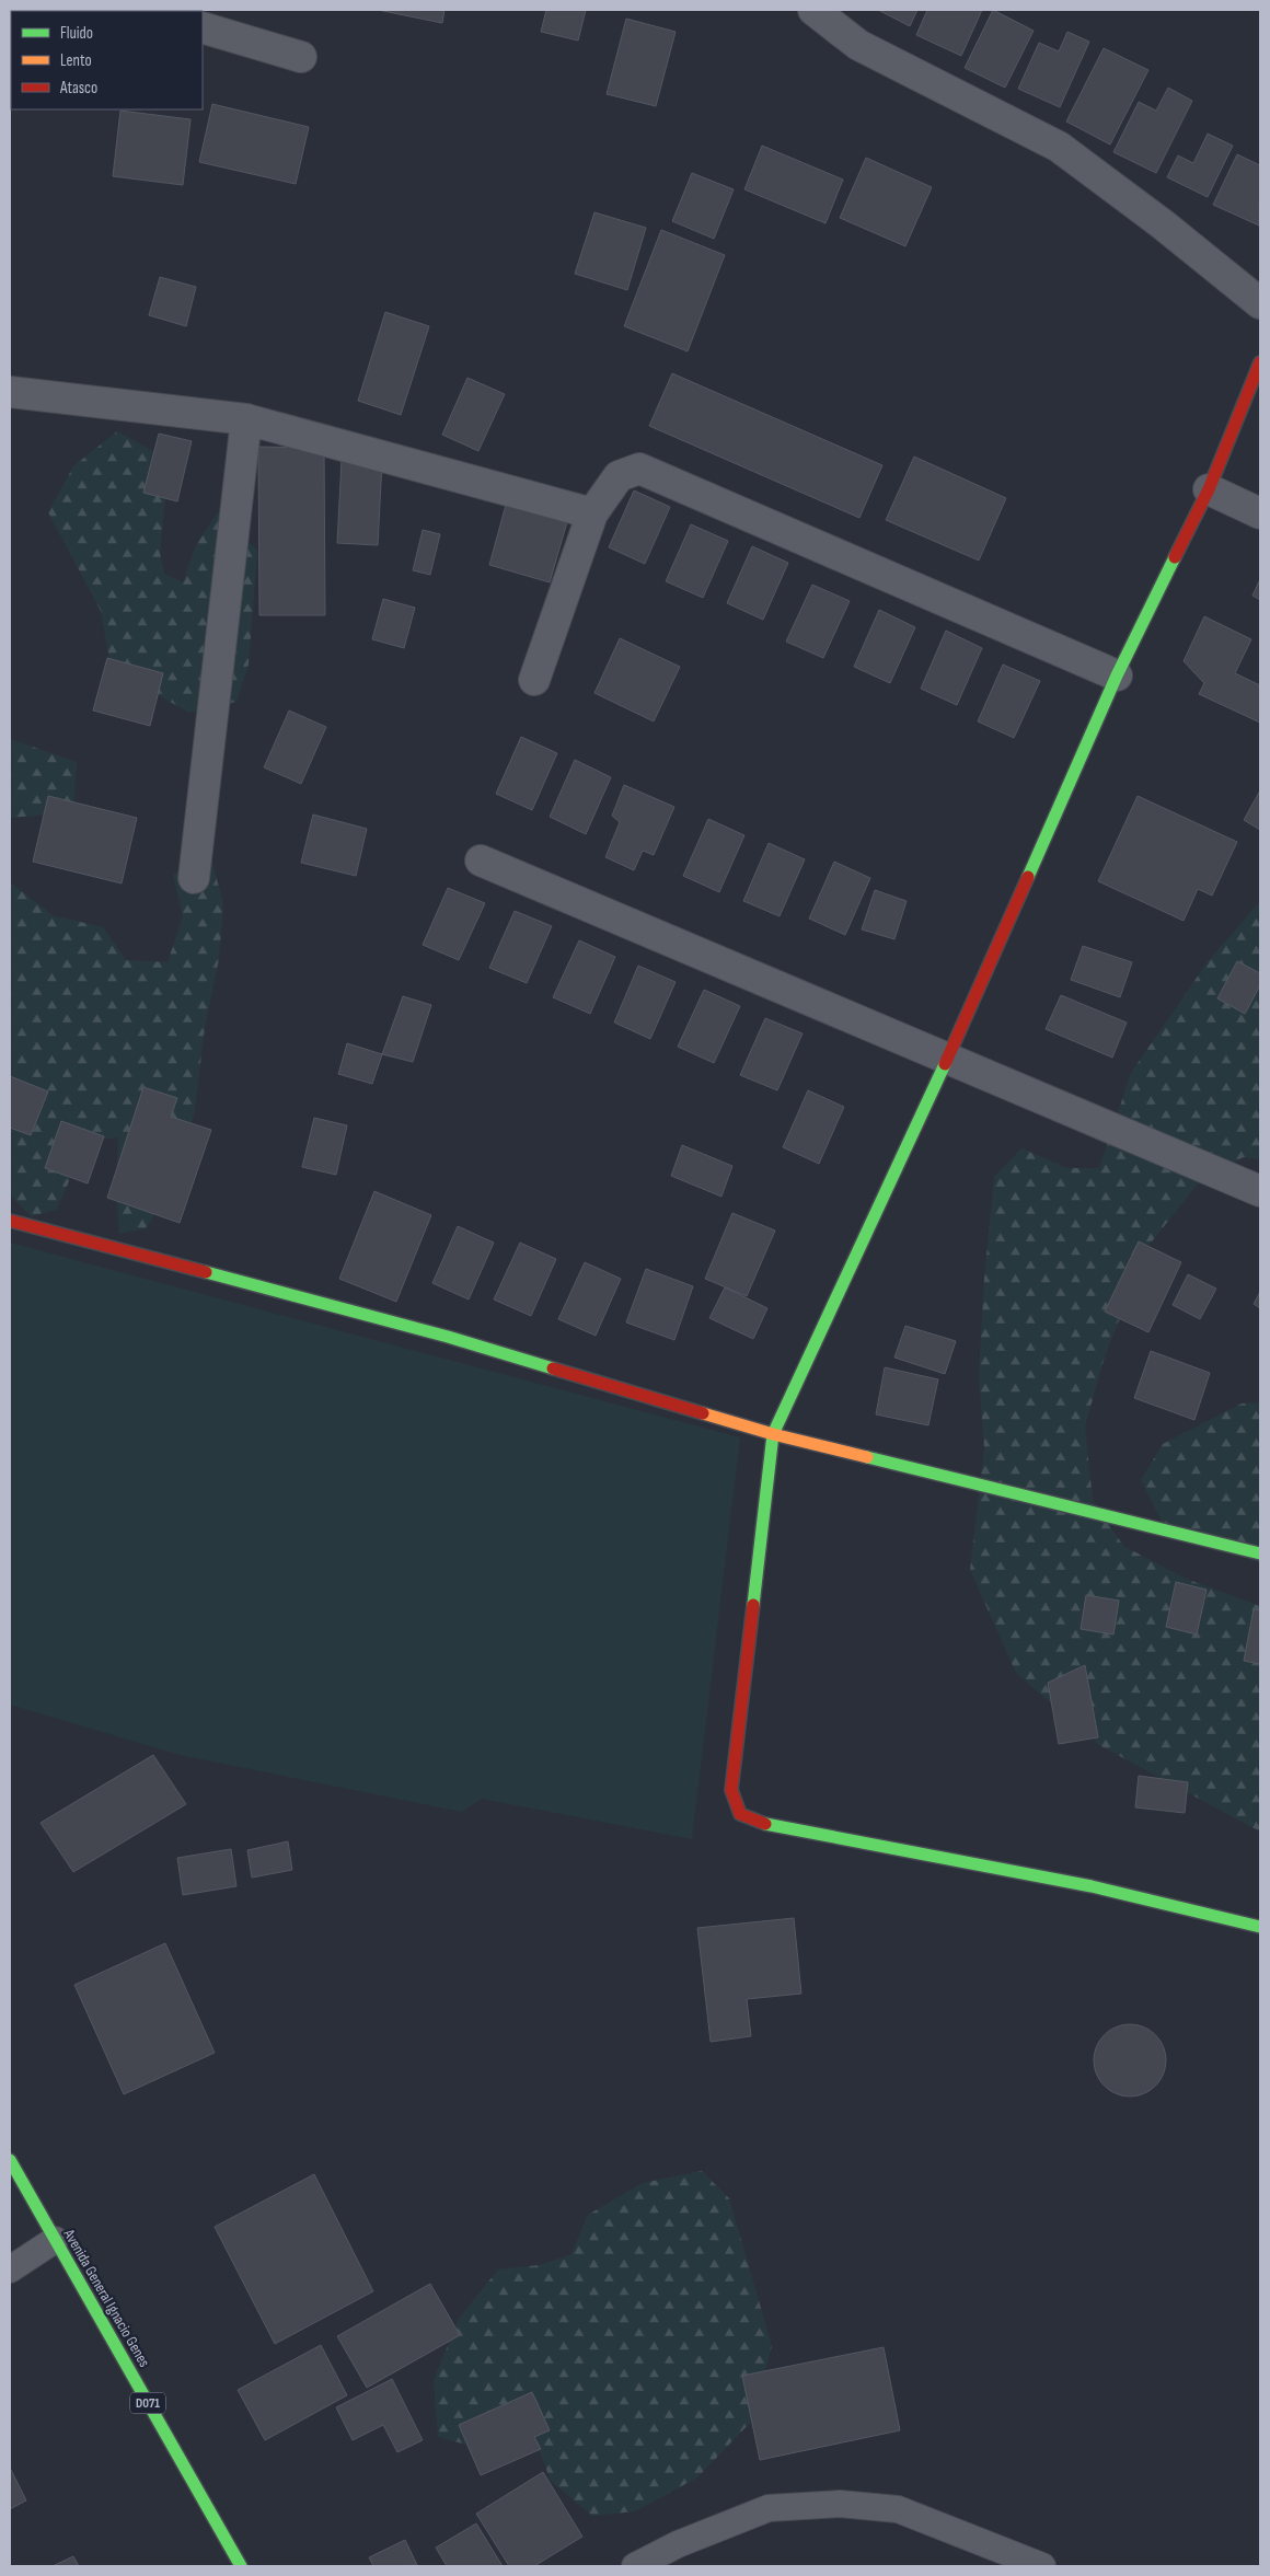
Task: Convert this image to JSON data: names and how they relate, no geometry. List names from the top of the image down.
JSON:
{
  "streets": {
    "street": ["Avenida General Ignacio Genes", "D071"]
  },
  "legend": ["Fluido", "Lento", "Atasco"]
}
